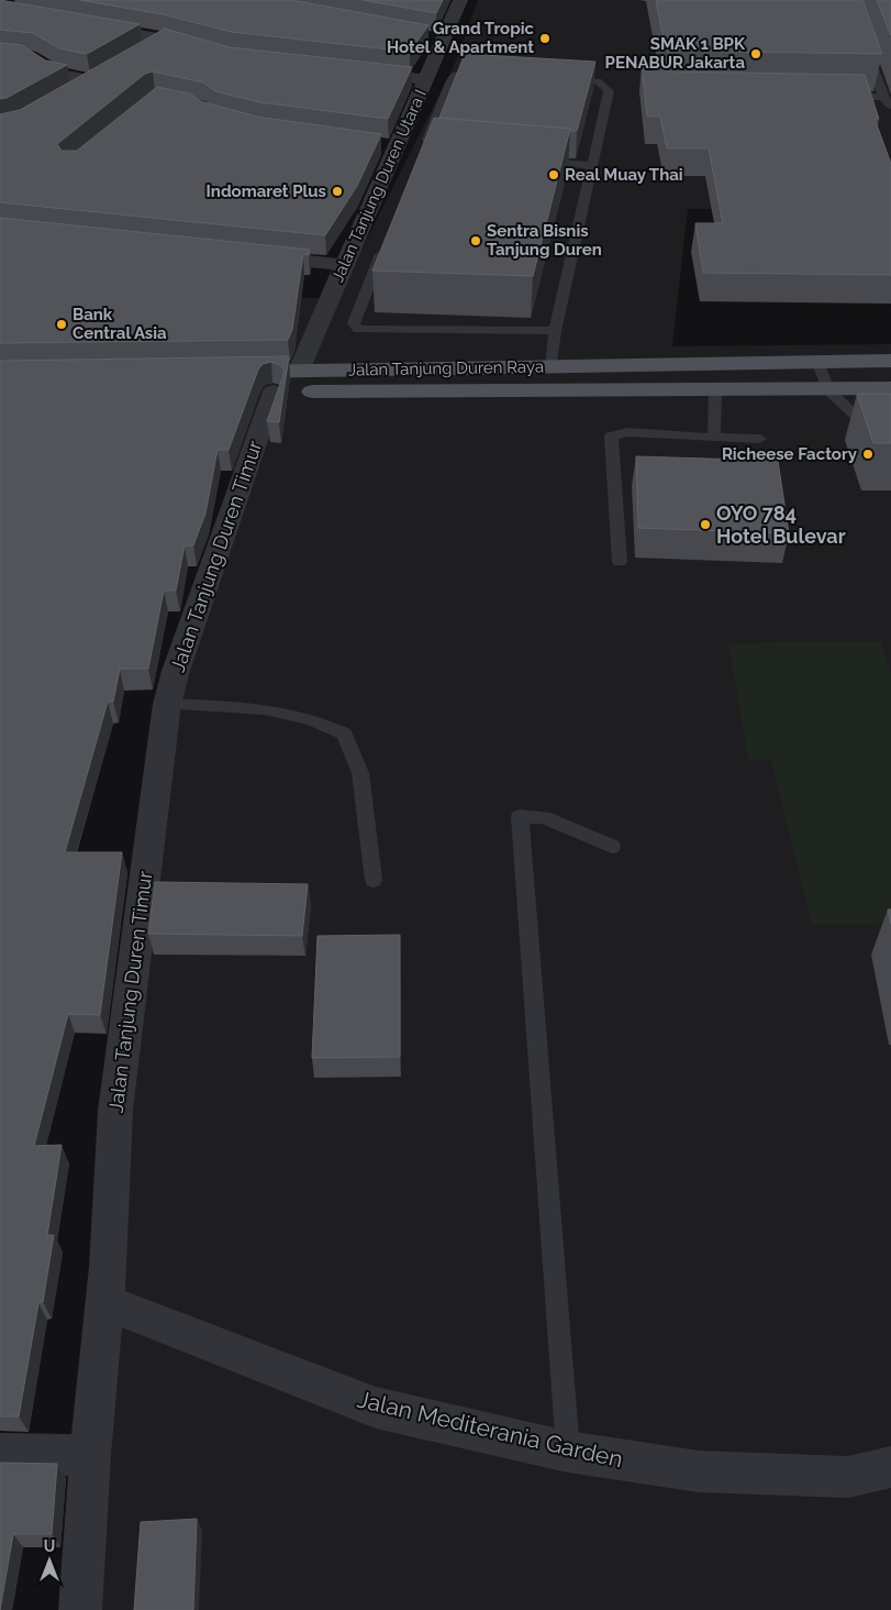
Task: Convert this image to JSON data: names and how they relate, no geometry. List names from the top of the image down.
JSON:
{
  "streets": {
    "main road": ["Jalan Tanjung Duren Raya"],
    "street": ["Jalan Tanjung Duren Utara I", "Jalan Tanjung Duren Timur", "Jalan Mediterania Garden"]
  },
  "crossings": [
    ["Jalan Tanjung Duren Utara I", "Jalan Tanjung Duren Raya"],
    ["Jalan Tanjung Duren Raya", "Jalan Tanjung Duren Timur"],
    ["Jalan Tanjung Duren Timur", "Jalan Mediterania Garden"]
  ],
  "places": [
    "Grand Tropic Hotel & Apartment",
    "SMAK 1 BPK PENABUR Jakarta",
    "Real Muay Thai",
    "Indomaret Plus",
    "Sentra Bisnis Tanjung Duren",
    "Bank Central Asia",
    "Richeese Factory",
    "OYO 784 Hotel Bulevar"
  ],
  "north": "top"
}
